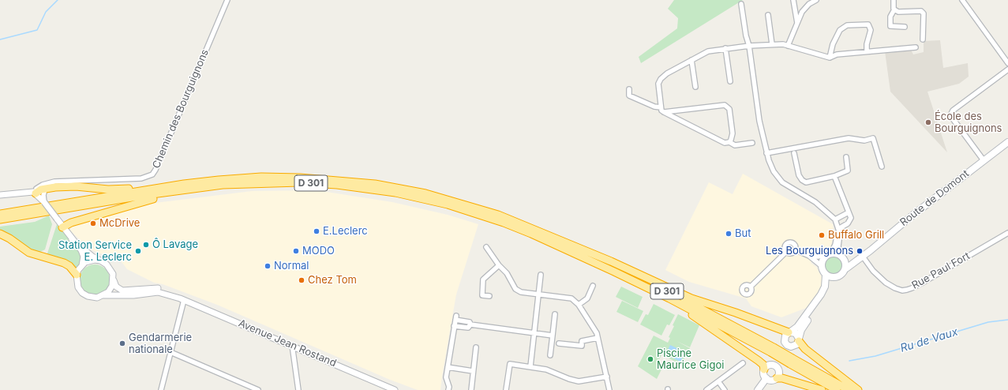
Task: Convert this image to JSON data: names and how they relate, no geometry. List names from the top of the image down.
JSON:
{
  "streets": {
    "highway": ["D 301"],
    "main road": ["Route de Domont"],
    "street": ["Chemin des Bourguignons", "Rue Paul Fort", "Avenue Jean Rostand"]
  },
  "crossings": [
    ["Route de Domont", "Rue Paul Fort"]
  ],
  "water": ["Ru de Vaux"],
  "places": [
    "École des Bourguignons",
    "McDrive",
    "E.Leclerc",
    "But",
    "Buffalo Grill",
    "Ô Lavage",
    "Station Service E. Leclerc",
    "MODO",
    "Les Bourguignons",
    "Normal",
    "Chez Tom",
    "Gendarmerie nationale",
    "Piscine Maurice Gigoi"
  ]
}
